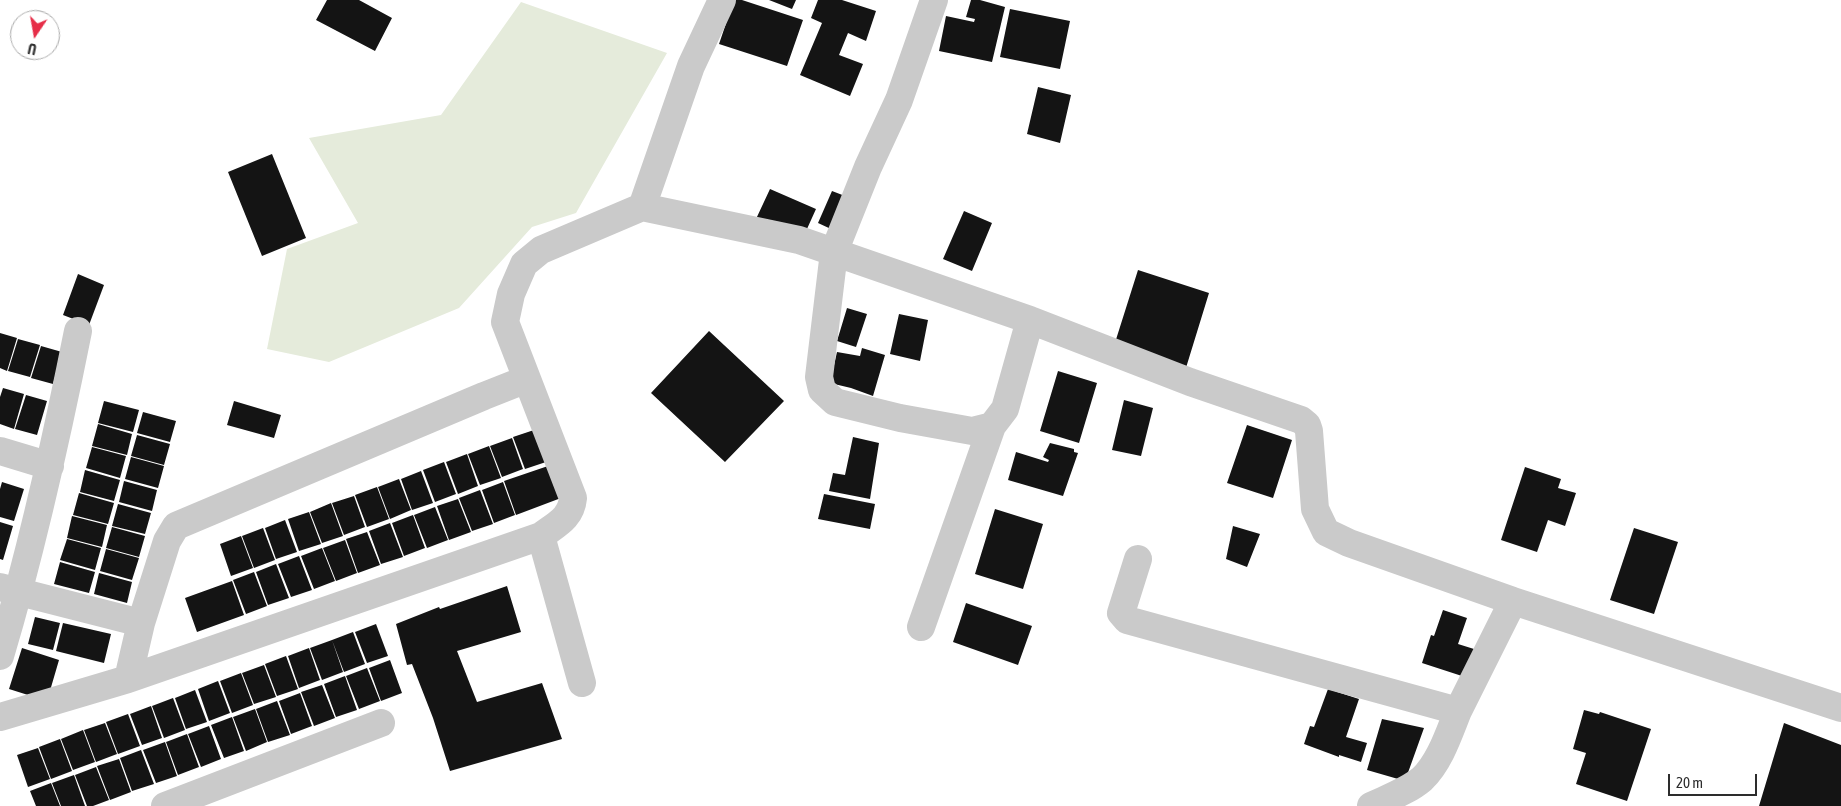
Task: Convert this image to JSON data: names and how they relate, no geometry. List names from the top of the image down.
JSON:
{
  "scale_bar": "20 m",
  "north": "bottom"
}
